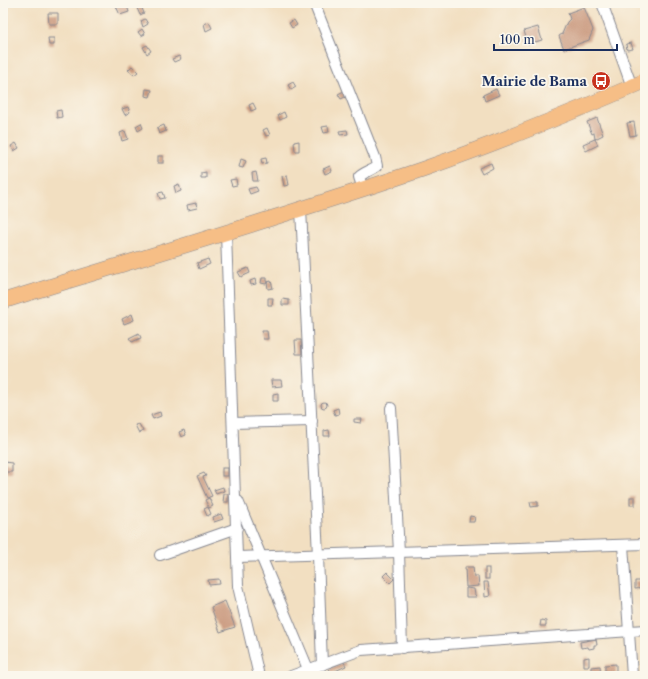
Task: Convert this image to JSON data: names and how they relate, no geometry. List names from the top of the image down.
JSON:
{
  "places": {
    "bus stop": ["Mairie de Bama"]
  },
  "scale_bar": "100 m"
}
